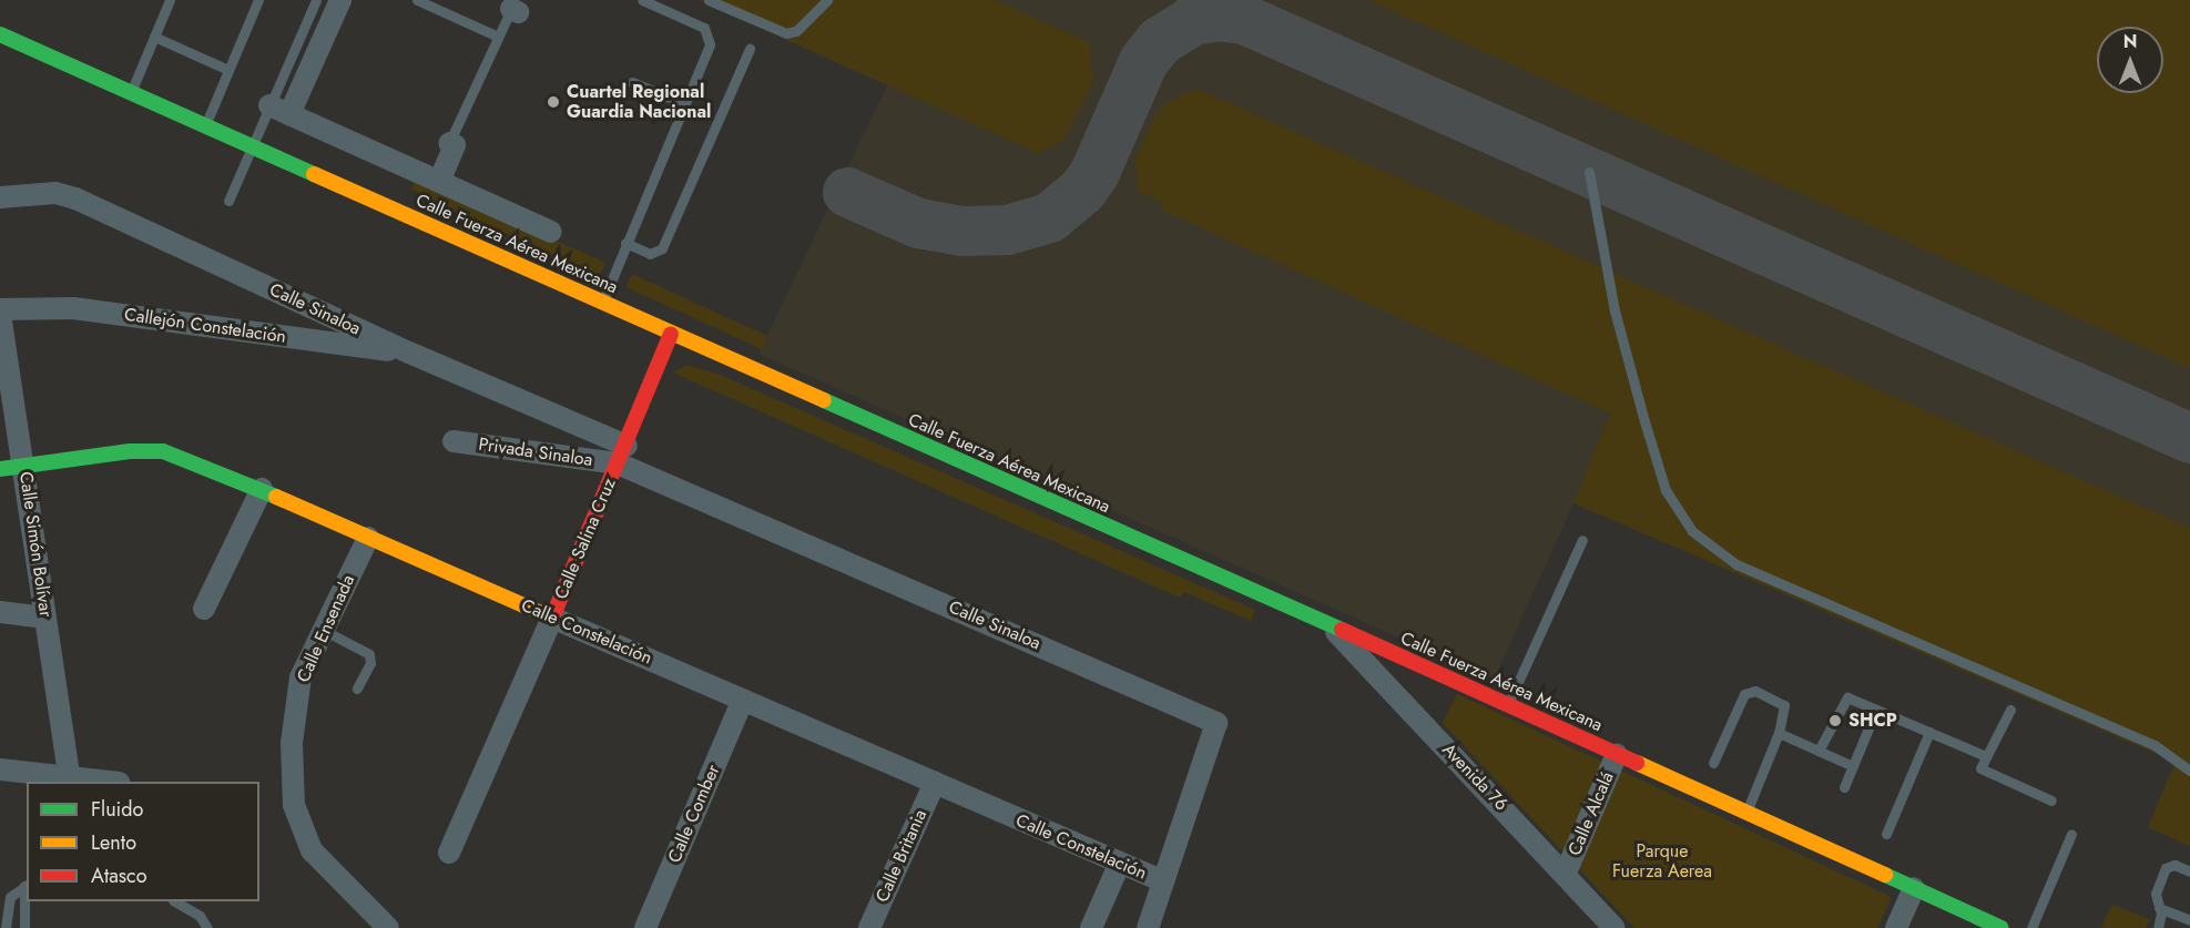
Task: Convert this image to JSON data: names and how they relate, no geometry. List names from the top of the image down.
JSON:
{
  "streets": {
    "main road": ["Calle Fuerza Aérea Mexicana", "Calle Salina Cruz", "Calle Constelación"],
    "street": [
      "Calle Sinaloa",
      "Callejón Constelación",
      "Privada Sinaloa",
      "Calle Simón Bolívar",
      "Calle Ensenada",
      "Avenida 76",
      "Calle Comber",
      "Calle Alcalá",
      "Calle Britania"
    ]
  },
  "crossings": [
    ["Calle Fuerza Aérea Mexicana", "Calle Salina Cruz"],
    ["Calle Fuerza Aérea Mexicana", "Avenida 76"],
    ["Calle Fuerza Aérea Mexicana", "Calle Alcalá"],
    ["Calle Sinaloa", "Callejón Constelación"],
    ["Calle Sinaloa", "Privada Sinaloa"],
    ["Calle Sinaloa", "Calle Salina Cruz"],
    ["Calle Sinaloa", "Calle Constelación"],
    ["Callejón Constelación", "Calle Simón Bolívar"],
    ["Privada Sinaloa", "Calle Salina Cruz"],
    ["Calle Salina Cruz", "Calle Constelación"],
    ["Calle Simón Bolívar", "Calle Constelación"],
    ["Calle Ensenada", "Calle Constelación"],
    ["Calle Constelación", "Calle Comber"],
    ["Calle Constelación", "Calle Britania"],
    ["Avenida 76", "Calle Alcalá"]
  ],
  "parks": ["Parque Fuerza Aerea"],
  "places": ["Cuartel Regional Guardia Nacional", "SHCP"],
  "legend": ["Fluido", "Lento", "Atasco"],
  "north": "top"
}
